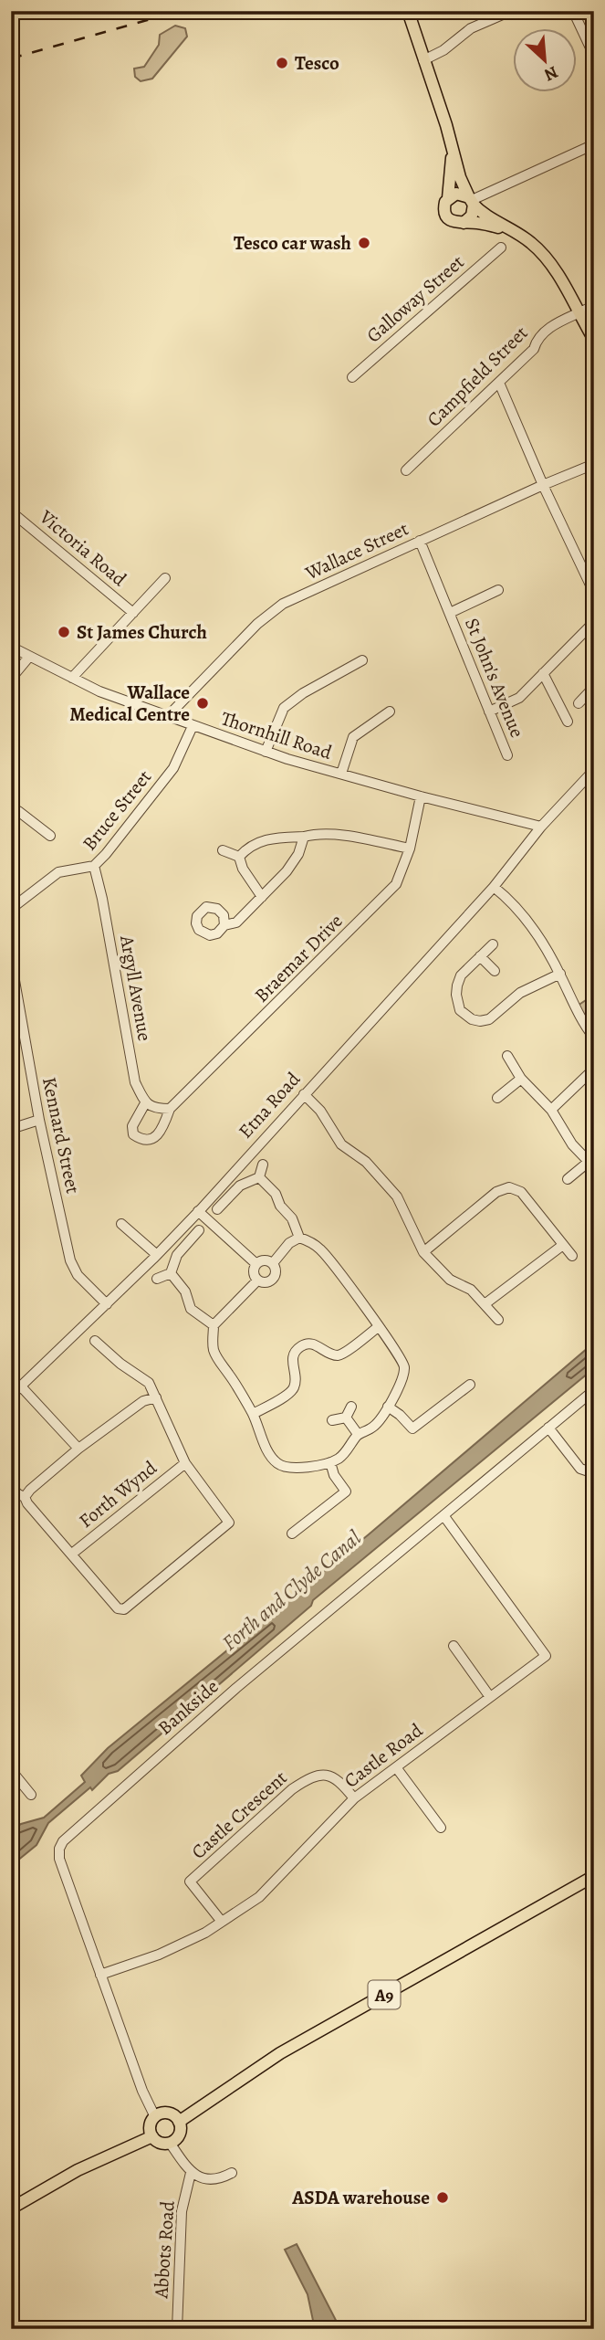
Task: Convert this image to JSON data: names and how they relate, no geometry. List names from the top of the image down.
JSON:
{
  "streets": {
    "main road": ["A9"],
    "street": [
      "Galloway Street",
      "Campfield Street",
      "Victoria Road",
      "Wallace Street",
      "St John's Avenue",
      "Thornhill Road",
      "Bruce Street",
      "Braemar Drive",
      "Argyll Avenue",
      "Etna Road",
      "Kennard Street",
      "Forth Wynd",
      "Bankside",
      "Castle Road",
      "Castle Crescent",
      "Abbots Road"
    ]
  },
  "crossings": [
    ["Wallace Street", "St John's Avenue"],
    ["Wallace Street", "Thornhill Road"],
    ["Thornhill Road", "Bruce Street"],
    ["Thornhill Road", "Braemar Drive"],
    ["Thornhill Road", "Etna Road"],
    ["Bruce Street", "Argyll Avenue"],
    ["Braemar Drive", "Argyll Avenue"],
    ["Etna Road", "Kennard Street"],
    ["Bankside", "Castle Road"],
    ["Bankside", "A9"],
    ["Castle Road", "Castle Crescent"]
  ],
  "water": ["Forth and Clyde Canal"],
  "places": [
    "Tesco",
    "Tesco car wash",
    "St James Church",
    "Wallace Medical Centre",
    "ASDA warehouse"
  ],
  "north": "bottom right"
}
